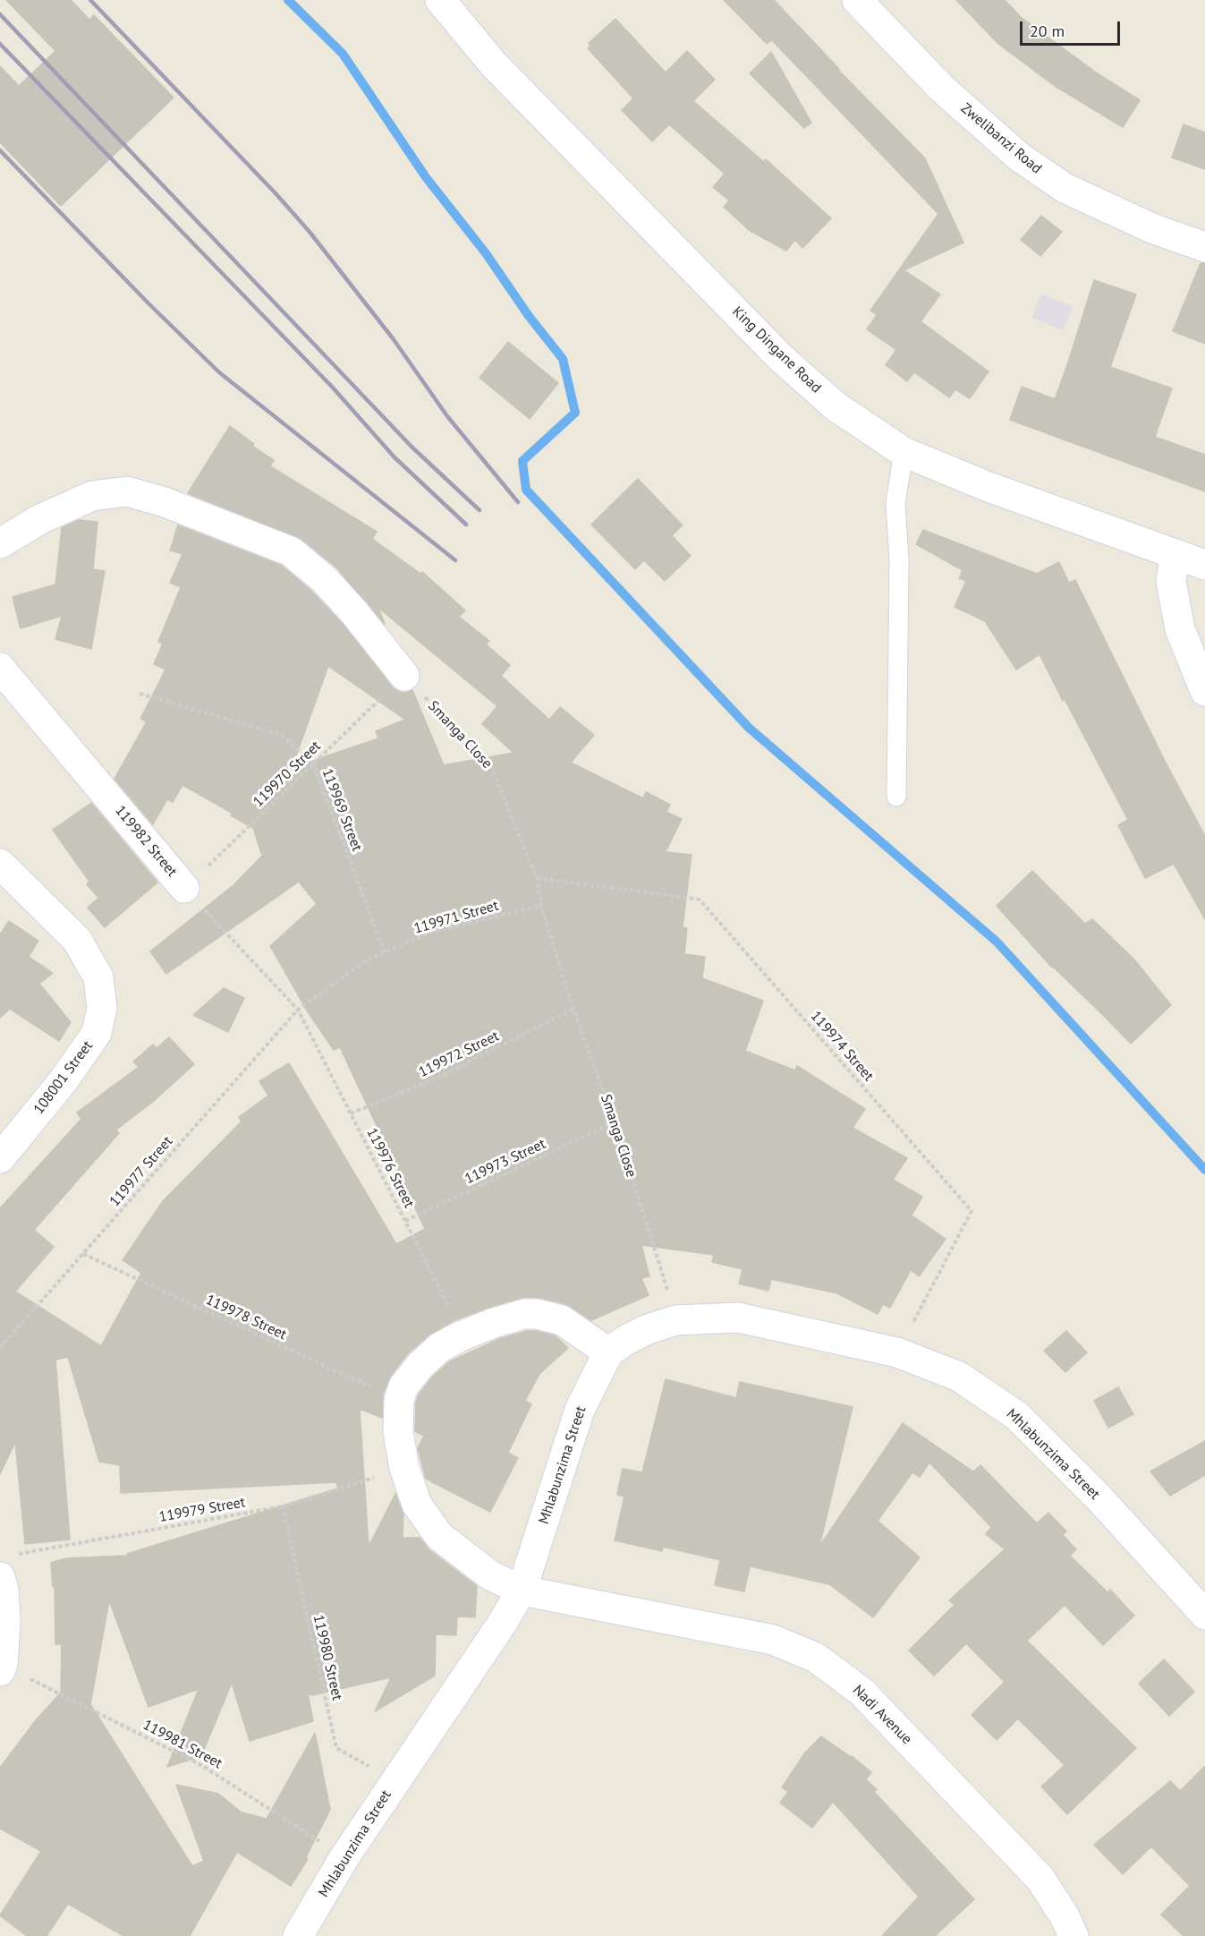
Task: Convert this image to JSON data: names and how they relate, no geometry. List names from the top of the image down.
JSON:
{
  "streets": {
    "street": [
      "Zwelibanzi Road",
      "King Dingane Road",
      "119982 Street",
      "108001 Street",
      "Mhlabunzima Street",
      "Nadi Avenue"
    ],
    "path": [
      "Smanga Close",
      "119970 Street",
      "119969 Street",
      "119971 Street",
      "119974 Street",
      "119972 Street",
      "119973 Street",
      "119976 Street",
      "119977 Street",
      "119978 Street",
      "119979 Street",
      "119980 Street",
      "119981 Street"
    ]
  },
  "crossings": [
    ["Smanga Close", "119970 Street"],
    ["Smanga Close", "119971 Street"],
    ["Smanga Close", "119974 Street"],
    ["Smanga Close", "119972 Street"],
    ["Smanga Close", "119973 Street"],
    ["Smanga Close", "Mhlabunzima Street"],
    ["119970 Street", "119969 Street"],
    ["119970 Street", "119982 Street"],
    ["119969 Street", "119971 Street"],
    ["119982 Street", "119971 Street"],
    ["119982 Street", "119976 Street"],
    ["119982 Street", "119977 Street"],
    ["119971 Street", "119976 Street"],
    ["119971 Street", "119977 Street"],
    ["119974 Street", "Mhlabunzima Street"],
    ["119972 Street", "119976 Street"],
    ["119973 Street", "119976 Street"],
    ["119976 Street", "119977 Street"],
    ["119977 Street", "119978 Street"],
    ["119978 Street", "Nadi Avenue"],
    ["Mhlabunzima Street", "119980 Street"],
    ["Mhlabunzima Street", "Nadi Avenue"],
    ["Mhlabunzima Street", "119981 Street"],
    ["119979 Street", "119980 Street"],
    ["119979 Street", "Nadi Avenue"]
  ],
  "scale_bar": "20 m"
}
